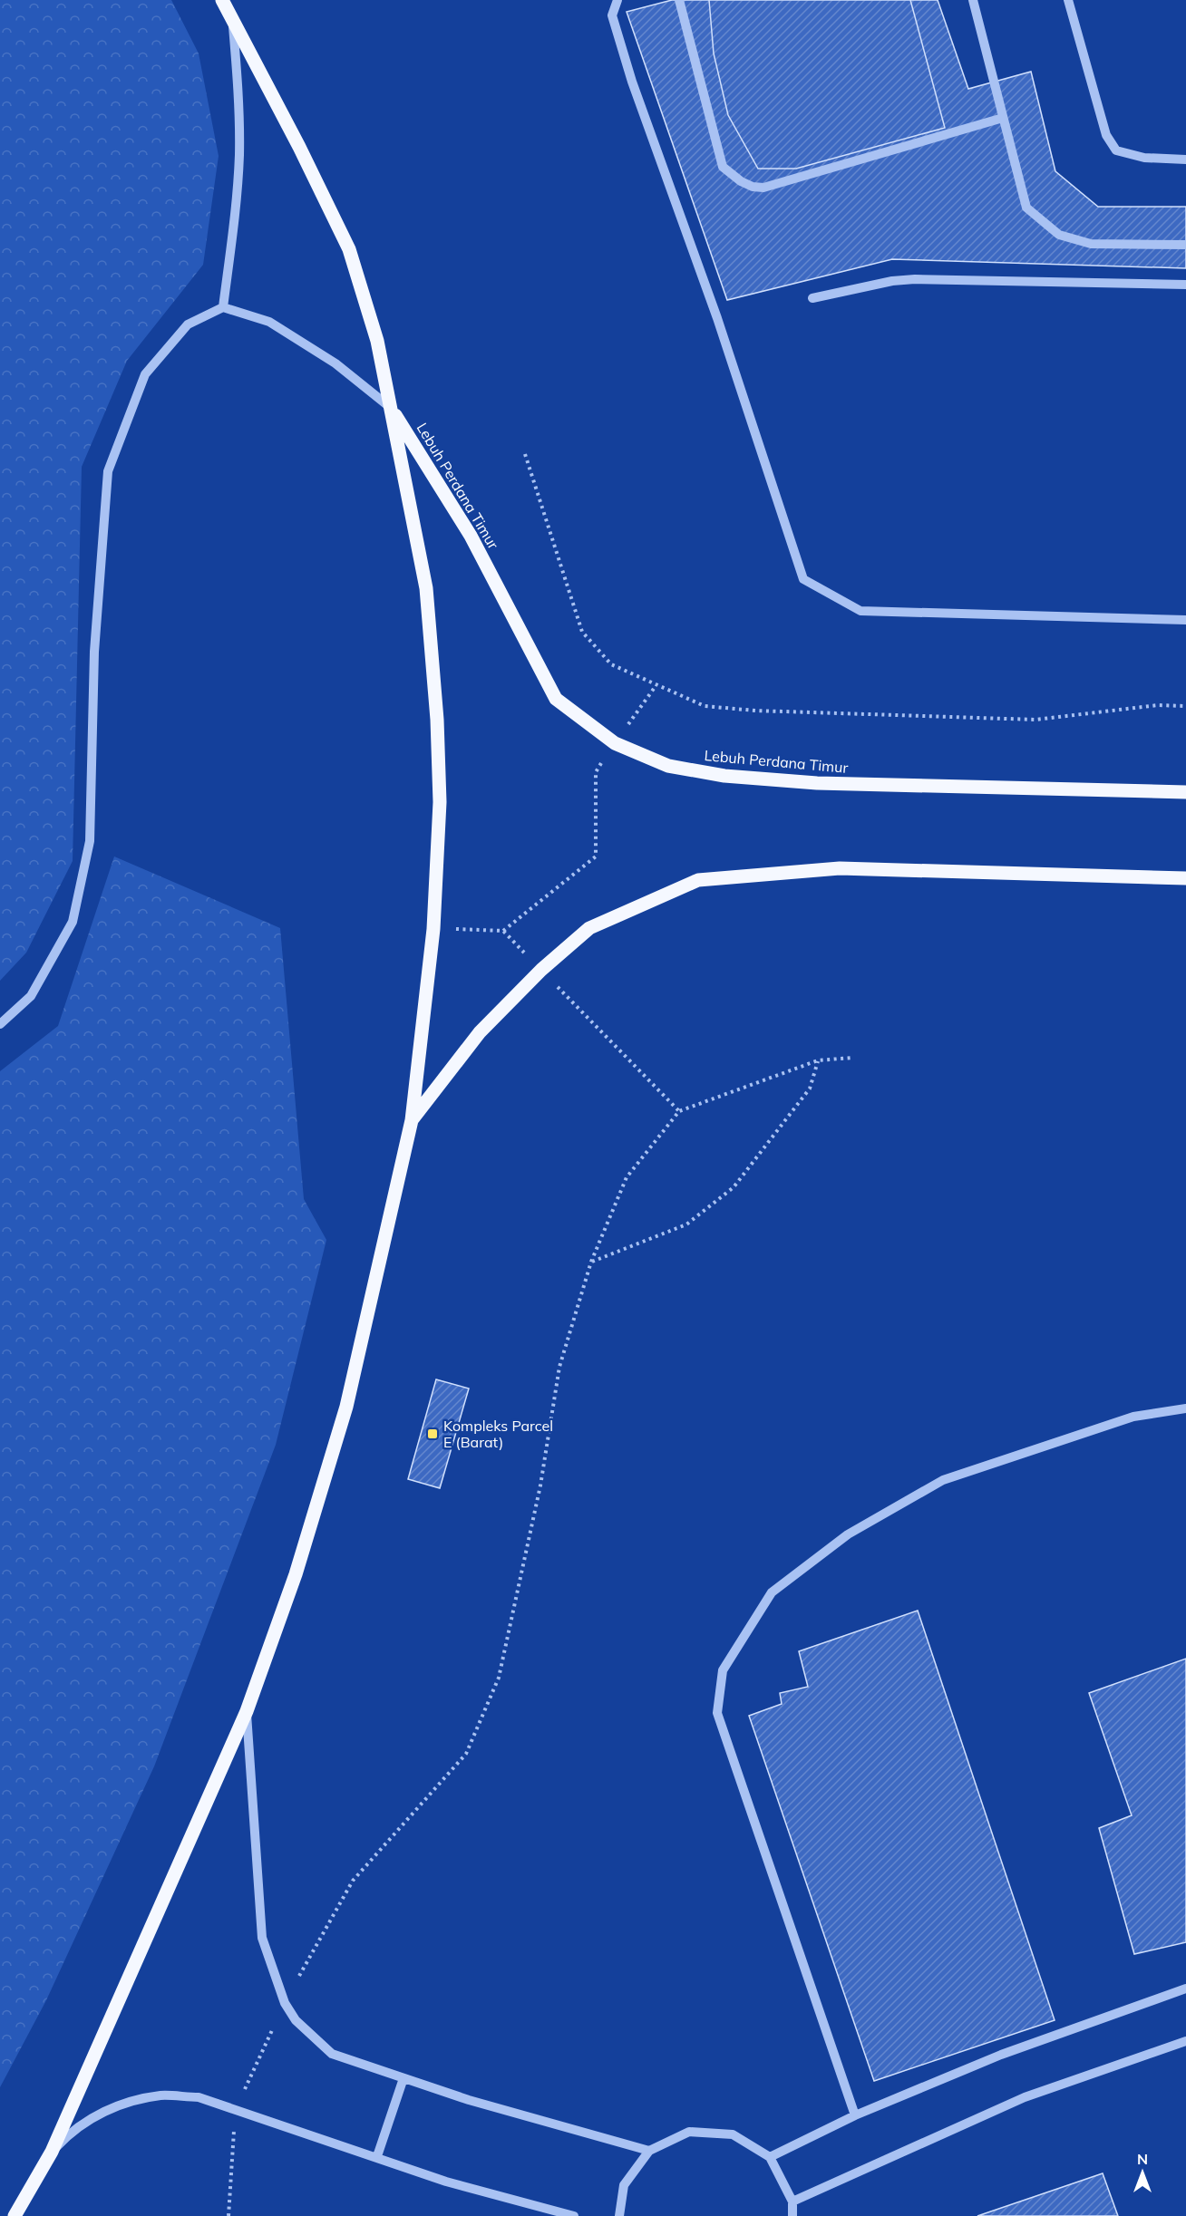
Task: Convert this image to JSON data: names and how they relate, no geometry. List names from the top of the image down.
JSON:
{
  "streets": {
    "main road": ["Lebuh Perdana Timur"]
  },
  "places": {
    "transit": ["Kompleks Parcel E (Barat)"]
  },
  "north": "top"
}
